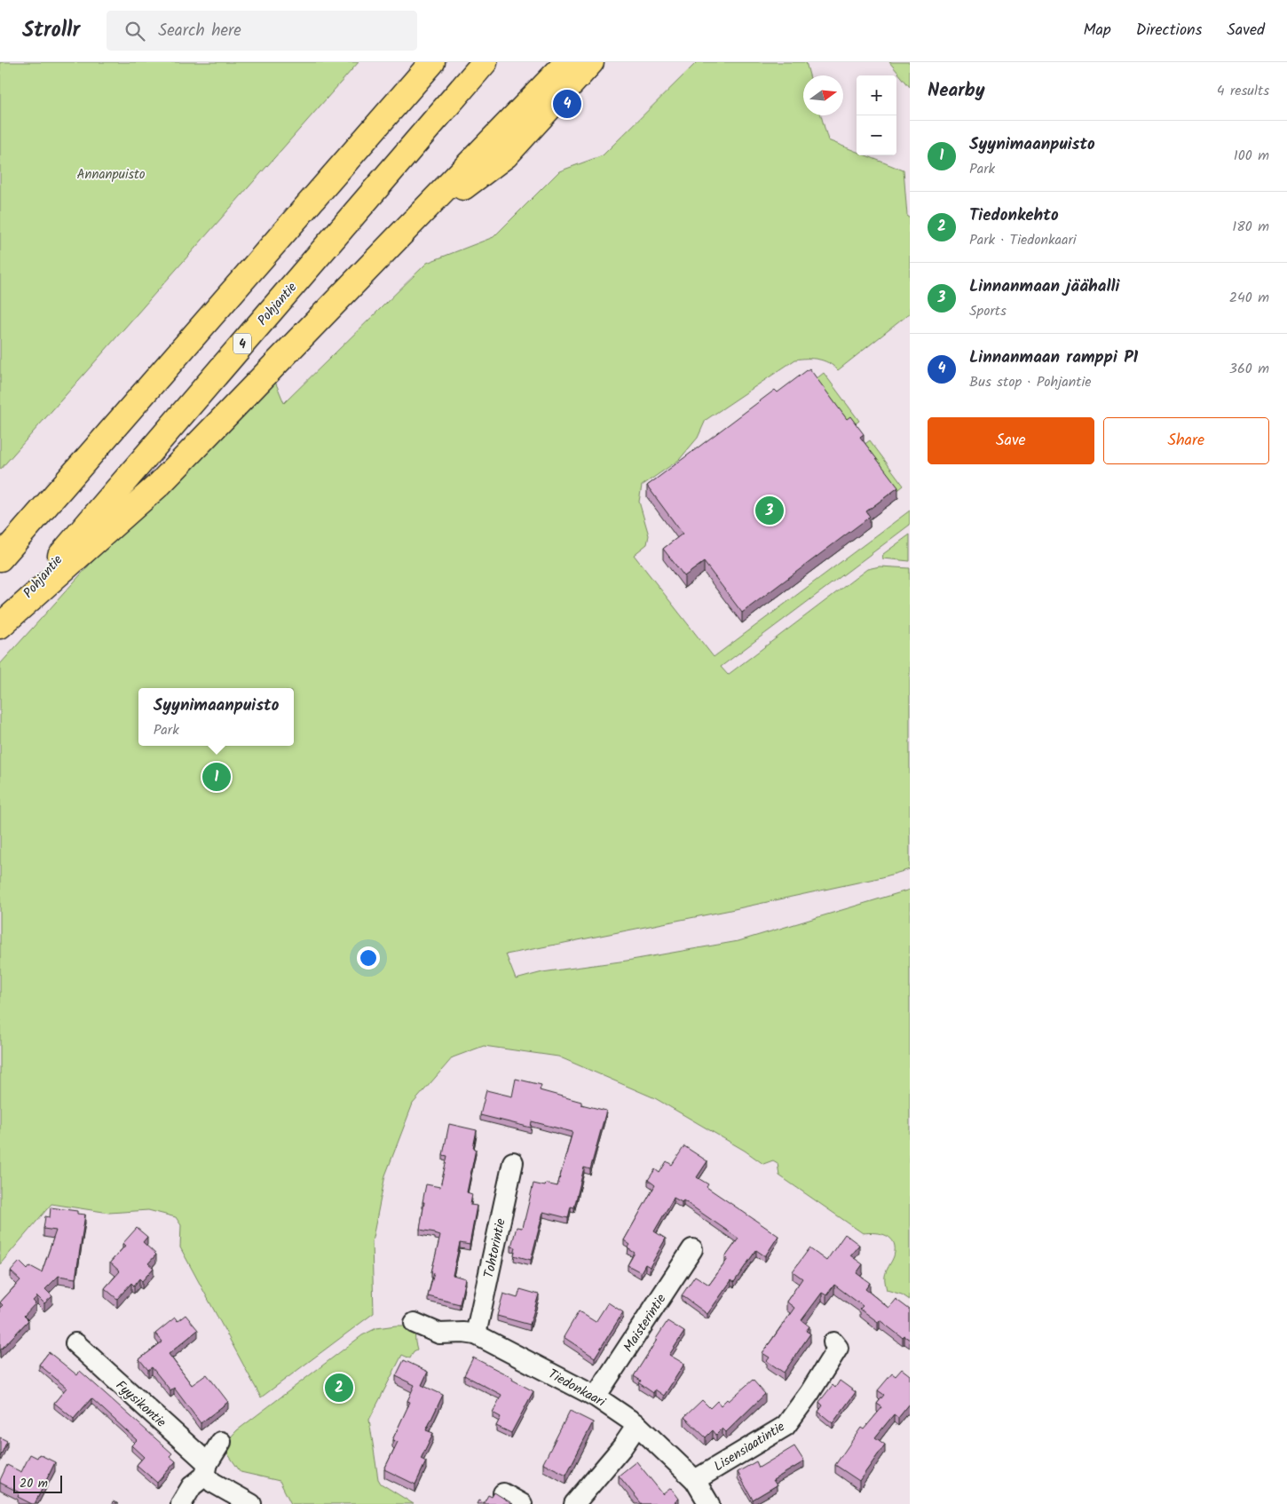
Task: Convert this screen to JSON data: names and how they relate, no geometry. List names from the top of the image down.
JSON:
{
  "streets": {
    "highway": ["Pohjantie", "4"],
    "street": [
      "Tohtorintie",
      "Maisterintie",
      "Tiedonkaari",
      "Fyysikontie",
      "Lisensiaatintie"
    ]
  },
  "crossings": [
    ["Tohtorintie", "Tiedonkaari"],
    ["Maisterintie", "Tiedonkaari"],
    ["Tiedonkaari", "Lisensiaatintie"]
  ],
  "parks": ["Annanpuisto"],
  "scale_bar": "20 m",
  "north": "right",
  "page": {
    "header": "Strollr",
    "search": "Search here",
    "nav": ["Map", "Directions", "Saved"],
    "heading": ["Nearby", "4 results"],
    "map_buttons": ["+", "−"],
    "pins": [
      "4",
      "3",
      "1",
      "2"
    ],
    "list": [
      {
        "mark": "1",
        "name": "Syynimaanpuisto",
        "note": "Park",
        "value": "100 m"
      },
      {
        "mark": "2",
        "name": "Tiedonkehto",
        "note": "Park · Tiedonkaari",
        "value": "180 m"
      },
      {
        "mark": "3",
        "name": "Linnanmaan jäähalli",
        "note": "Sports",
        "value": "240 m"
      },
      {
        "mark": "4",
        "name": "Linnanmaan ramppi P1",
        "note": "Bus stop · Pohjantie",
        "value": "360 m"
      }
    ],
    "buttons": ["Save", "Share"],
    "popup": ["Syynimaanpuisto", "Park"],
    "scale": "20 m"
  }
}
